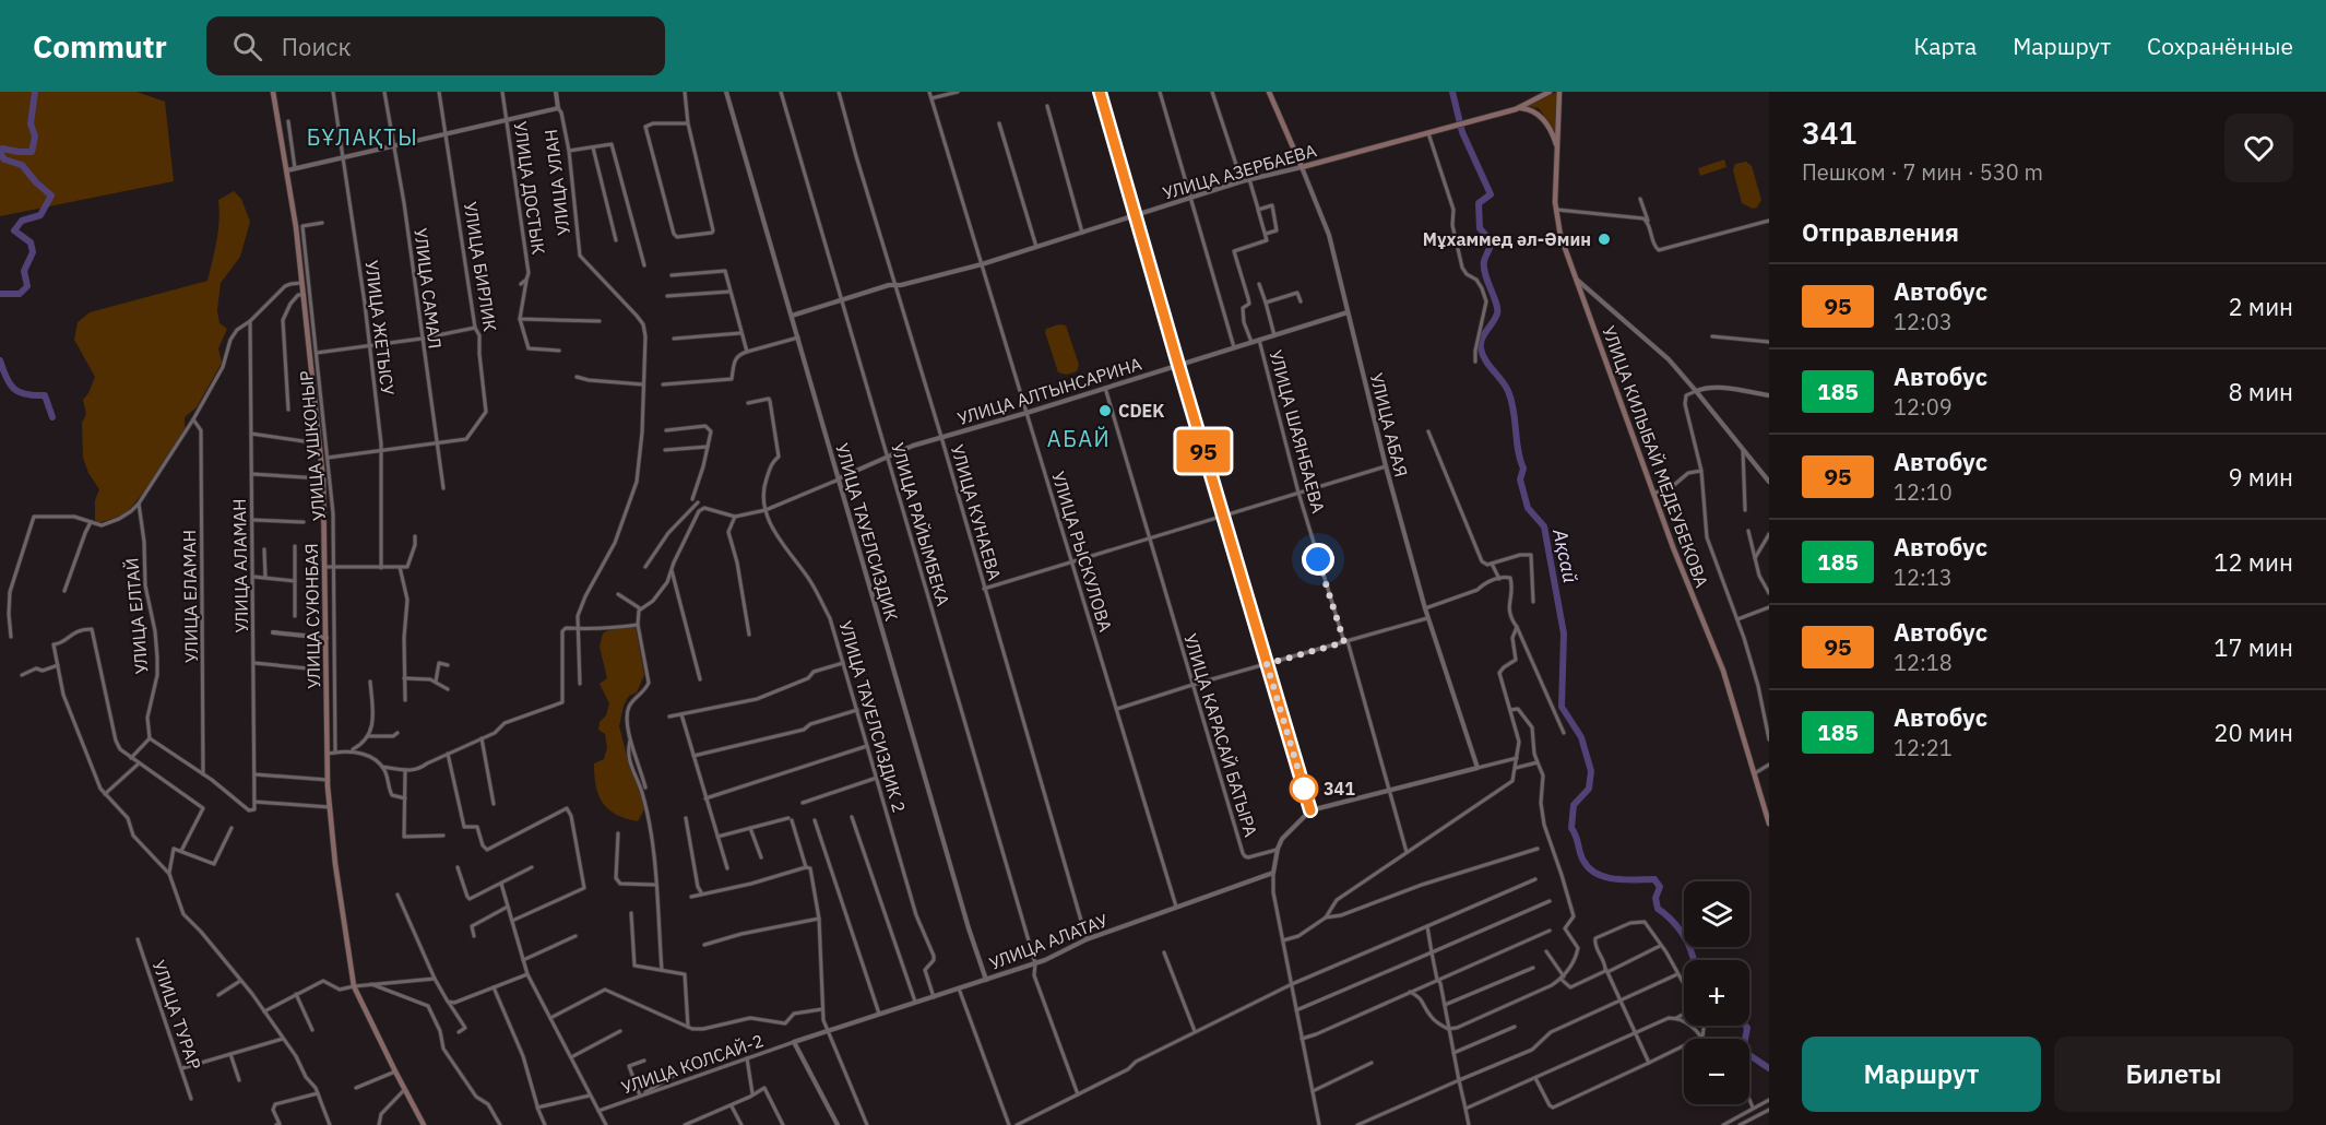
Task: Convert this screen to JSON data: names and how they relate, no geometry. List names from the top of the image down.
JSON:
{
  "streets": {
    "main road": [
      "УЛИЦА АЗЕРБАЕВА",
      "УЛИЦА АБАЯ",
      "УЛИЦА КИЛЫБАЙ МЕДЕУБЕКОВА",
      "УЛИЦА СУЮНБАЯ"
    ],
    "street": [
      "УЛИЦА УЛАН",
      "УЛИЦА ДОСТЫК",
      "УЛИЦА БИРЛИК",
      "УЛИЦА САМАЛ",
      "УЛИЦА ЖЕТЫСУ",
      "УЛИЦА АЛТЫНСАРИНА",
      "УЛИЦА ШАЯНБАЕВА",
      "УЛИЦА УШКОНЫР",
      "УЛИЦА КУНАЕВА",
      "УЛИЦА РАЙЫМБЕКА",
      "УЛИЦА ТАУЕЛСИЗДИК",
      "УЛИЦА РЫСКУЛОВА",
      "УЛИЦА АЛАМАН",
      "УЛИЦА ЕЛАМАН",
      "УЛИЦА ЕЛТАЙ",
      "УЛИЦА ТАУЕЛСИЗДИК 2",
      "УЛИЦА КАРАСАЙ БАТЫРА",
      "УЛИЦА АЛАТАУ",
      "УЛИЦА ТУРАР",
      "УЛИЦА КОЛСАЙ-2"
    ]
  },
  "crossings": [
    ["УЛИЦА АЗЕРБАЕВА", "УЛИЦА АБАЯ"],
    ["УЛИЦА АЗЕРБАЕВА", "УЛИЦА КУНАЕВА"],
    ["УЛИЦА АЗЕРБАЕВА", "УЛИЦА РАЙЫМБЕКА"],
    ["УЛИЦА АЗЕРБАЕВА", "УЛИЦА ТАУЕЛСИЗДИК"],
    ["УЛИЦА АЗЕРБАЕВА", "УЛИЦА РЫСКУЛОВА"],
    ["УЛИЦА БИРЛИК", "УЛИЦА САМАЛ"],
    ["УЛИЦА АЛТЫНСАРИНА", "УЛИЦА АБАЯ"],
    ["УЛИЦА АЛТЫНСАРИНА", "УЛИЦА ШАЯНБАЕВА"],
    ["УЛИЦА АЛТЫНСАРИНА", "УЛИЦА КУНАЕВА"],
    ["УЛИЦА АЛТЫНСАРИНА", "УЛИЦА РАЙЫМБЕКА"],
    ["УЛИЦА АЛТЫНСАРИНА", "УЛИЦА ТАУЕЛСИЗДИК"],
    ["УЛИЦА АЛТЫНСАРИНА", "УЛИЦА РЫСКУЛОВА"],
    ["УЛИЦА АЛТЫНСАРИНА", "УЛИЦА ТАУЕЛСИЗДИК 2"],
    ["УЛИЦА АЛТЫНСАРИНА", "УЛИЦА КАРАСАЙ БАТЫРА"],
    ["УЛИЦА КУНАЕВА", "УЛИЦА АЛАТАУ"],
    ["УЛИЦА РАЙЫМБЕКА", "УЛИЦА АЛАТАУ"],
    ["УЛИЦА ТАУЕЛСИЗДИК", "УЛИЦА АЛАТАУ"],
    ["УЛИЦА РЫСКУЛОВА", "УЛИЦА АЛАТАУ"],
    ["УЛИЦА АЛАМАН", "УЛИЦА ЕЛАМАН"],
    ["УЛИЦА ТАУЕЛСИЗДИК 2", "УЛИЦА АЛАТАУ"],
    ["УЛИЦА КАРАСАЙ БАТЫРА", "УЛИЦА АЛАТАУ"],
    ["УЛИЦА АЛАТАУ", "УЛИЦА КОЛСАЙ-2"]
  ],
  "districts": ["БҰЛАҚТЫ", "АБАЙ"],
  "water": ["Ақсай"],
  "places": ["Мұхаммед әл-Әмин", "CDEK", "341"],
  "lines": ["bus line 95"],
  "page": {
    "header": "Commutr",
    "search": "Поиск",
    "nav": ["Карта", "Маршрут", "Сохранённые"],
    "on_map": "95",
    "heading": [
      ["341", "Пешком · 7 мин · 530 m"],
      "Отправления"
    ],
    "list": [
      {
        "mark": "95",
        "name": "Автобус",
        "note": "12:03",
        "value": "2 мин"
      },
      {
        "mark": "185",
        "name": "Автобус",
        "note": "12:09",
        "value": "8 мин"
      },
      {
        "mark": "95",
        "name": "Автобус",
        "note": "12:10",
        "value": "9 мин"
      },
      {
        "mark": "185",
        "name": "Автобус",
        "note": "12:13",
        "value": "12 мин"
      },
      {
        "mark": "95",
        "name": "Автобус",
        "note": "12:18",
        "value": "17 мин"
      },
      {
        "mark": "185",
        "name": "Автобус",
        "note": "12:21",
        "value": "20 мин"
      }
    ],
    "map_buttons": ["+", "−"],
    "buttons": ["Маршрут", "Билеты"]
  }
}
